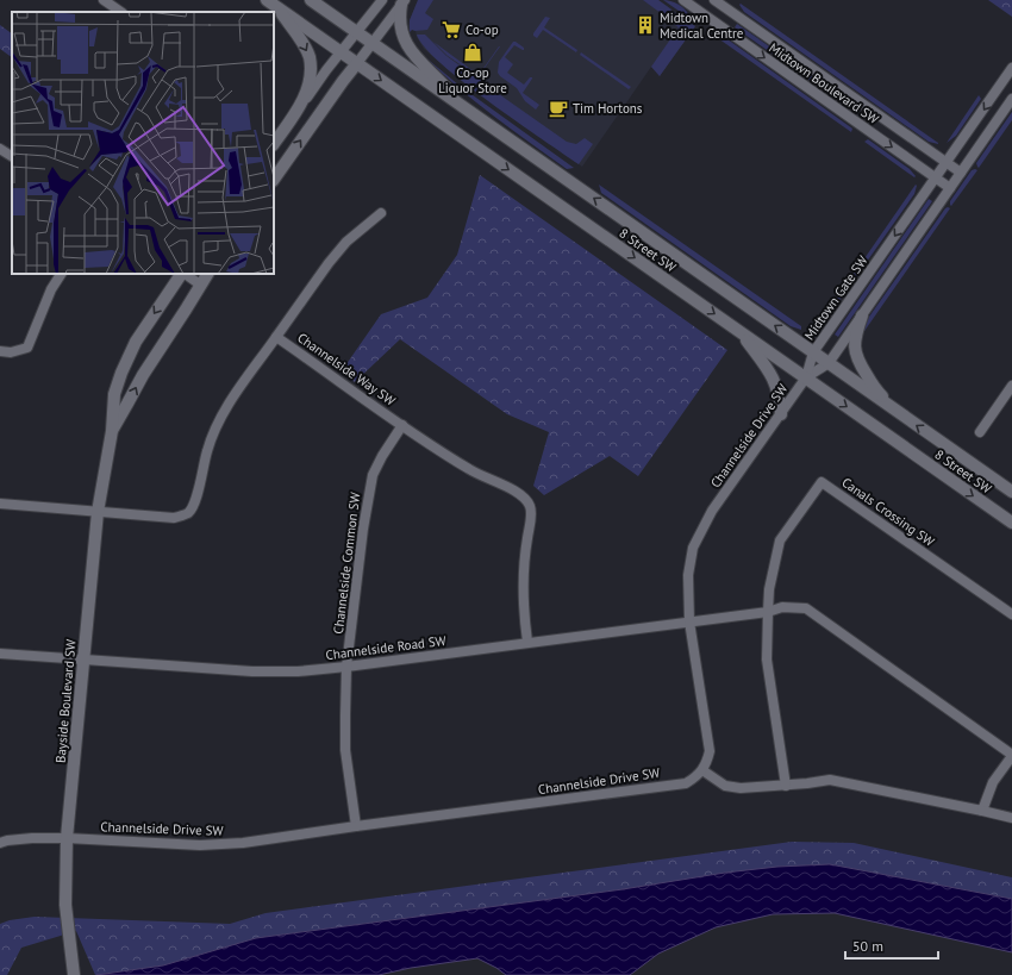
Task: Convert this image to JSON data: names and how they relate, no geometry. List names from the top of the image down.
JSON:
{
  "streets": {
    "main road": ["8 Street SW", "Bayside Boulevard SW"],
    "street": [
      "Midtown Boulevard SW",
      "Midtown Gate SW",
      "Channelside Way SW",
      "Channelside Drive SW",
      "Canals Crossing SW",
      "Channelside Common SW",
      "Channelside Road SW"
    ]
  },
  "crossings": [
    ["Midtown Boulevard SW", "Midtown Gate SW"],
    ["8 Street SW", "Midtown Gate SW"],
    ["8 Street SW", "Channelside Drive SW"],
    ["Midtown Gate SW", "Channelside Drive SW"],
    ["Channelside Way SW", "Channelside Common SW"],
    ["Channelside Way SW", "Channelside Road SW"],
    ["Channelside Way SW", "Bayside Boulevard SW"],
    ["Channelside Drive SW", "Channelside Common SW"],
    ["Channelside Drive SW", "Channelside Road SW"],
    ["Channelside Drive SW", "Bayside Boulevard SW"],
    ["Channelside Common SW", "Channelside Road SW"],
    ["Channelside Road SW", "Bayside Boulevard SW"]
  ],
  "places": {
    "building": ["Midtown Medical Centre"],
    "supermarket": ["Co-op"],
    "shop": ["Co-op Liquor Store"],
    "cafe": ["Tim Hortons"]
  },
  "scale_bar": "50 m"
}
